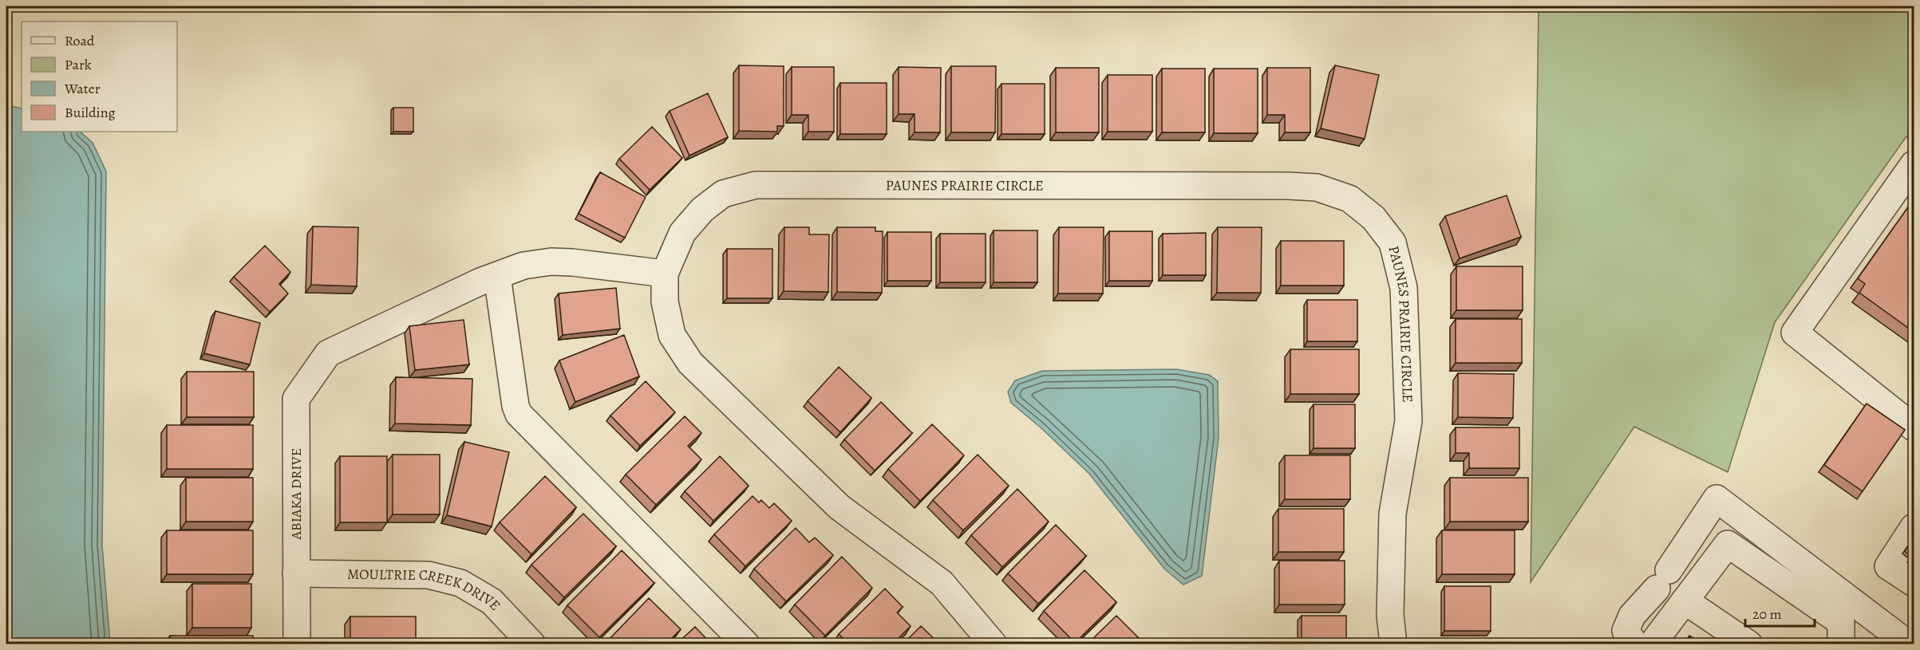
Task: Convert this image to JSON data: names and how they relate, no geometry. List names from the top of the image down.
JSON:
{
  "streets": {
    "street": ["PAUNES PRAIRIE CIRCLE", "ABIAKA DRIVE", "MOULTRIE CREEK DRIVE"]
  },
  "crossings": [
    ["ABIAKA DRIVE", "MOULTRIE CREEK DRIVE"]
  ],
  "legend": [
    "Road",
    "Park",
    "Water",
    "Building"
  ],
  "scale_bar": "20 m"
}
